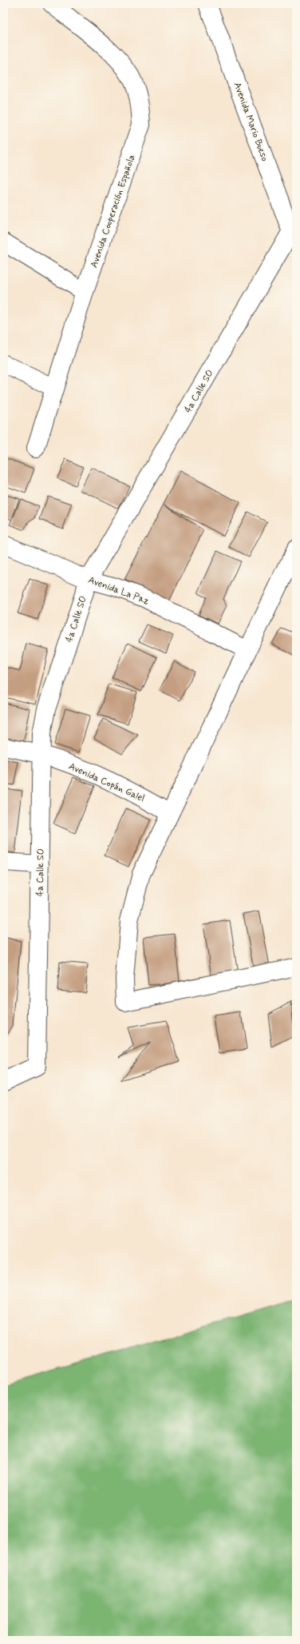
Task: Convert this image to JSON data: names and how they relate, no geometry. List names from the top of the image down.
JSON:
{
  "streets": {
    "street": [
      "Avenida Mario Bueso",
      "Avenida Cooperación Española",
      "4a Calle SO",
      "Avenida La Paz",
      "Avenida Copán Galel"
    ]
  },
  "crossings": [
    ["Avenida Mario Bueso", "4a Calle SO"],
    ["4a Calle SO", "Avenida La Paz"],
    ["4a Calle SO", "Avenida Copán Galel"]
  ]
}
